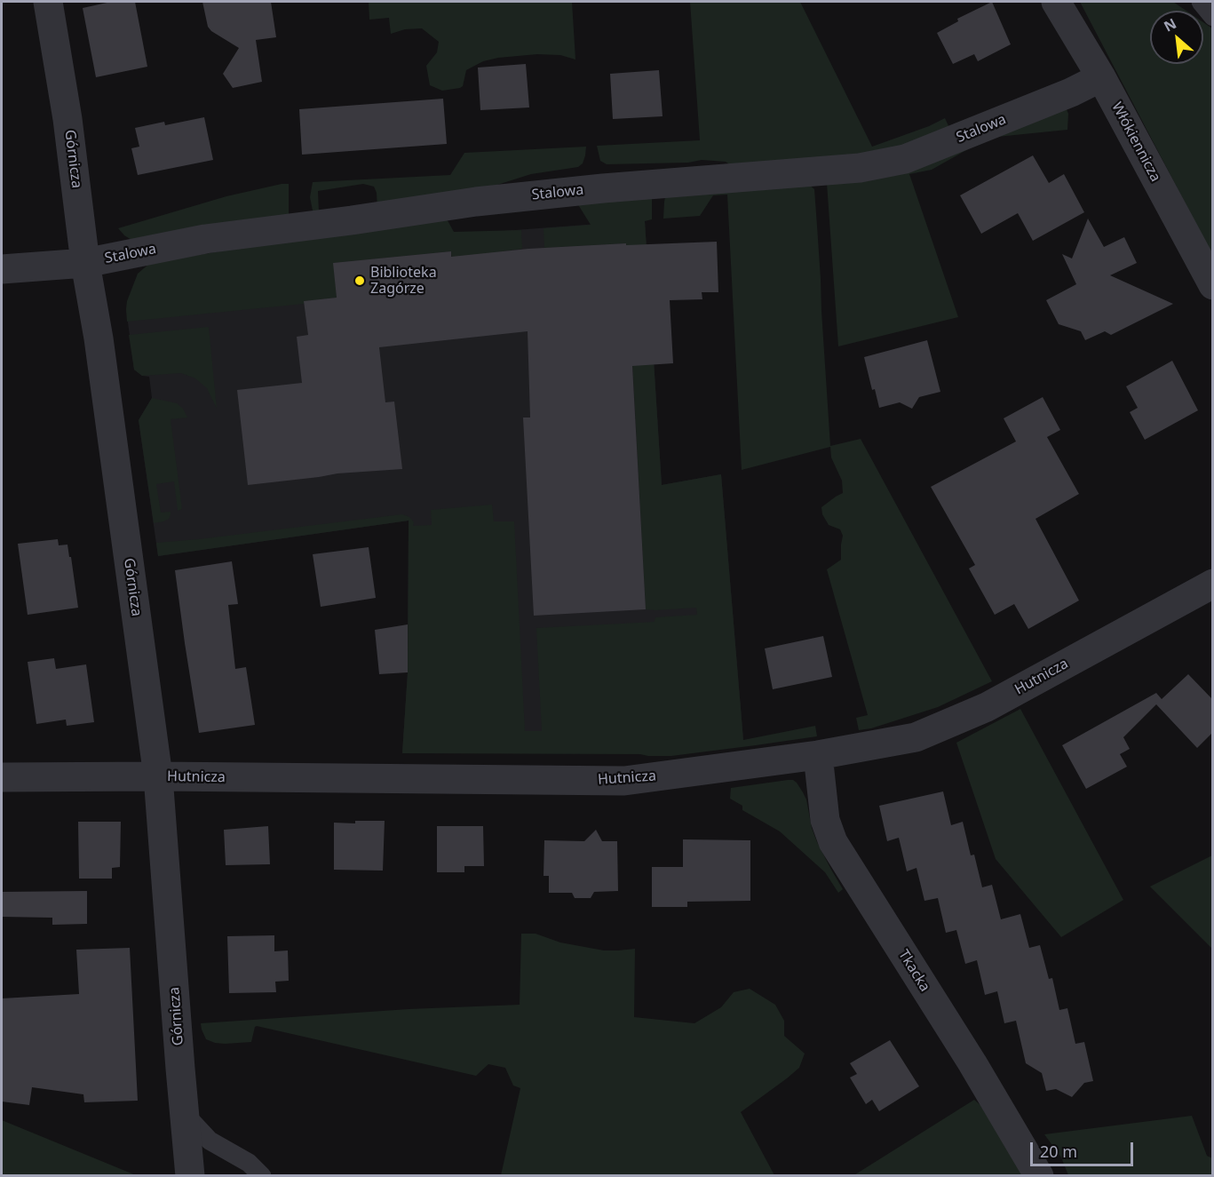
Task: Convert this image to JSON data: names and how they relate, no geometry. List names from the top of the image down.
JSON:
{
  "streets": {
    "street": [
      "Stalowa",
      "Włókiennicza",
      "Górnicza",
      "Hutnicza",
      "Tkacka"
    ]
  },
  "crossings": [
    ["Stalowa", "Włókiennicza"],
    ["Stalowa", "Górnicza"],
    ["Górnicza", "Hutnicza"],
    ["Hutnicza", "Tkacka"]
  ],
  "places": ["Biblioteka Zagórze"],
  "scale_bar": "20 m",
  "north": "top left"
}
